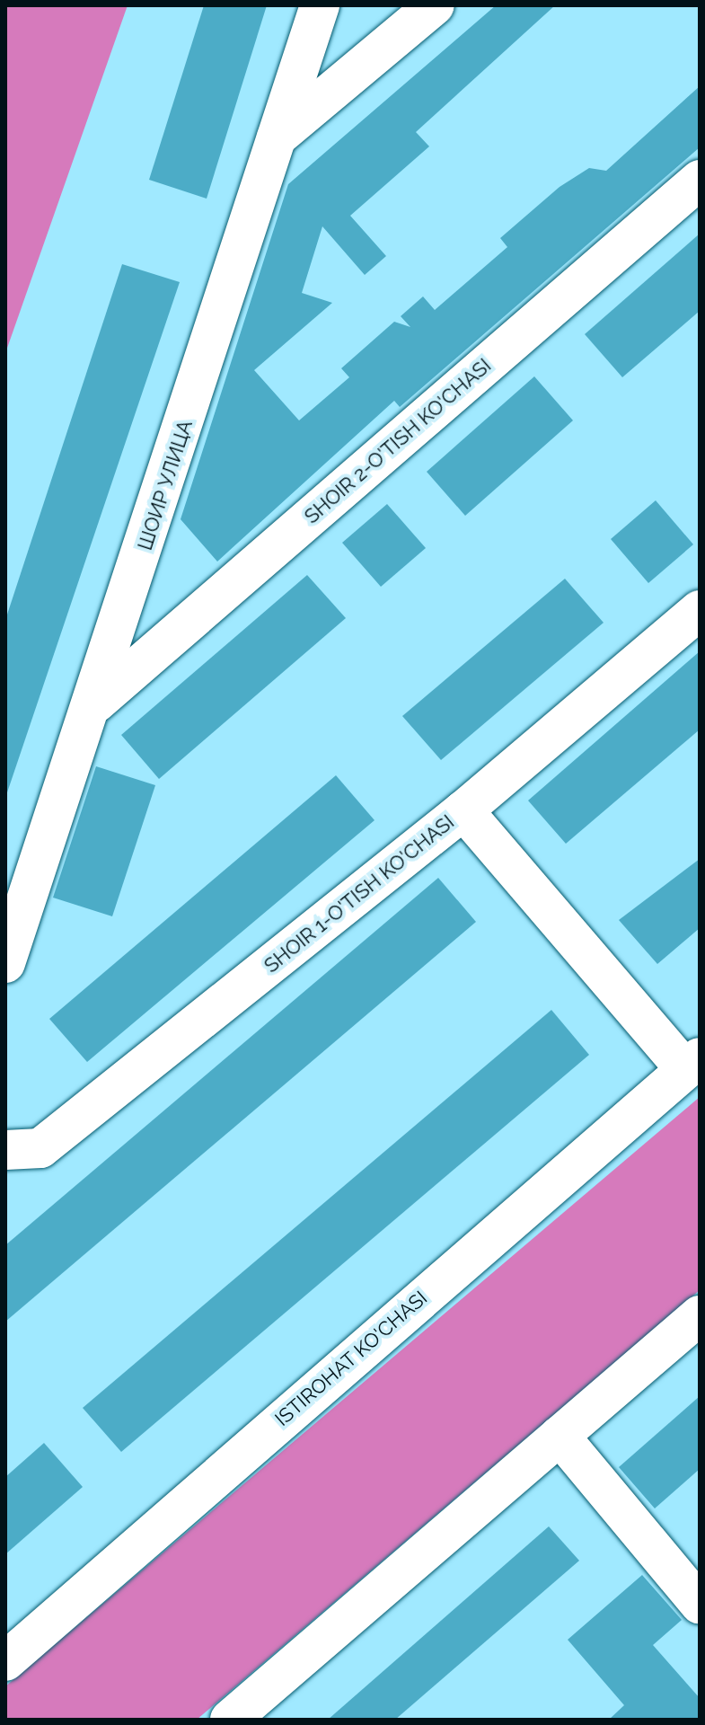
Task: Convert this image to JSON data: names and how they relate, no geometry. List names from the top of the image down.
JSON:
{
  "streets": {
    "street": [
      "SHOIR 2-O'TISH KO'CHASI",
      "ШОИР УЛИЦА",
      "SHOIR 1-O'TISH KO'CHASI",
      "ISTIROHAT KO'CHASI"
    ]
  },
  "crossings": [
    ["SHOIR 2-O'TISH KO'CHASI", "ШОИР УЛИЦА"]
  ]
}
